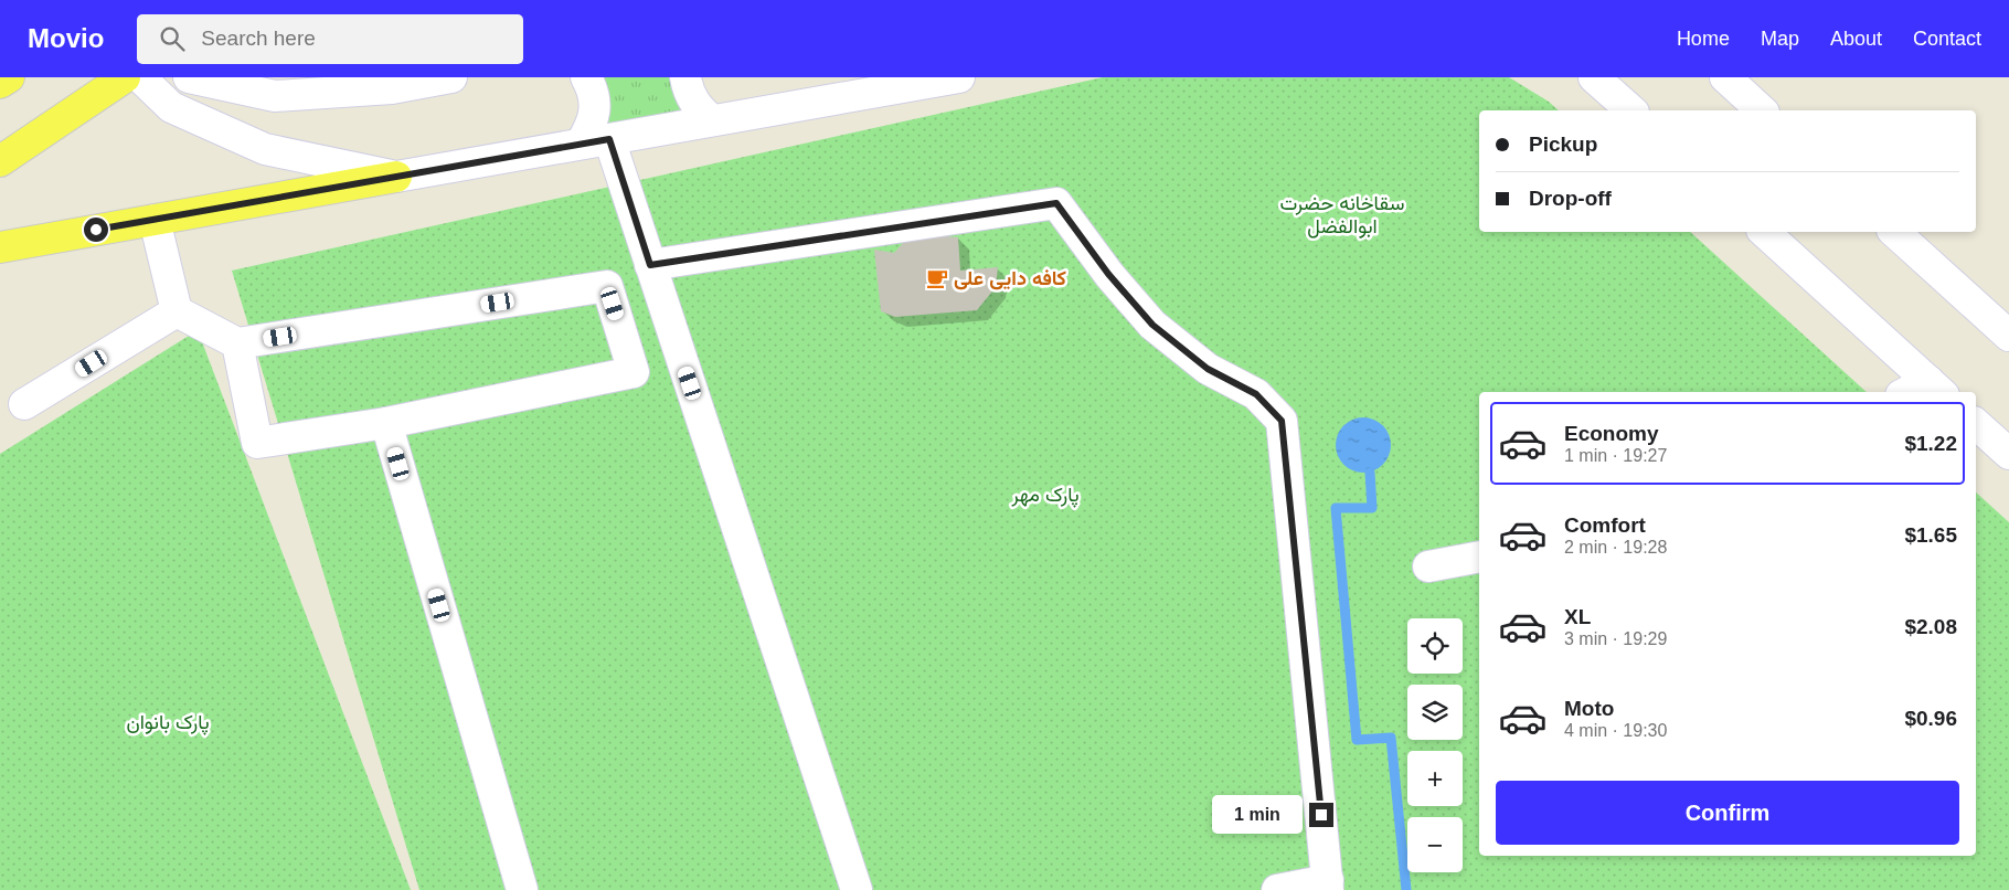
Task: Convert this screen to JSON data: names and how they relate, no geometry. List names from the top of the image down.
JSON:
{
  "parks": ["سقاخانه حضرت ابوالفضل", "پارک مهر", "پارک بانوان"],
  "places": {
    "cafe": ["کافه دایی علی"]
  },
  "page": {
    "header": "Movio",
    "search": "Search here",
    "nav": [
      "Home",
      "Map",
      "About",
      "Contact"
    ],
    "banner": ["Pickup", "Drop-off"],
    "list": [
      {
        "name": "Economy",
        "note": "1 min · 19:27",
        "value": "$1.22"
      },
      {
        "name": "Comfort",
        "note": "2 min · 19:28",
        "value": "$1.65"
      },
      {
        "name": "XL",
        "note": "3 min · 19:29",
        "value": "$2.08"
      },
      {
        "name": "Moto",
        "note": "4 min · 19:30",
        "value": "$0.96"
      }
    ],
    "map_buttons": ["+", "−"],
    "buttons": "Confirm",
    "bubble": "1 min"
  }
}
